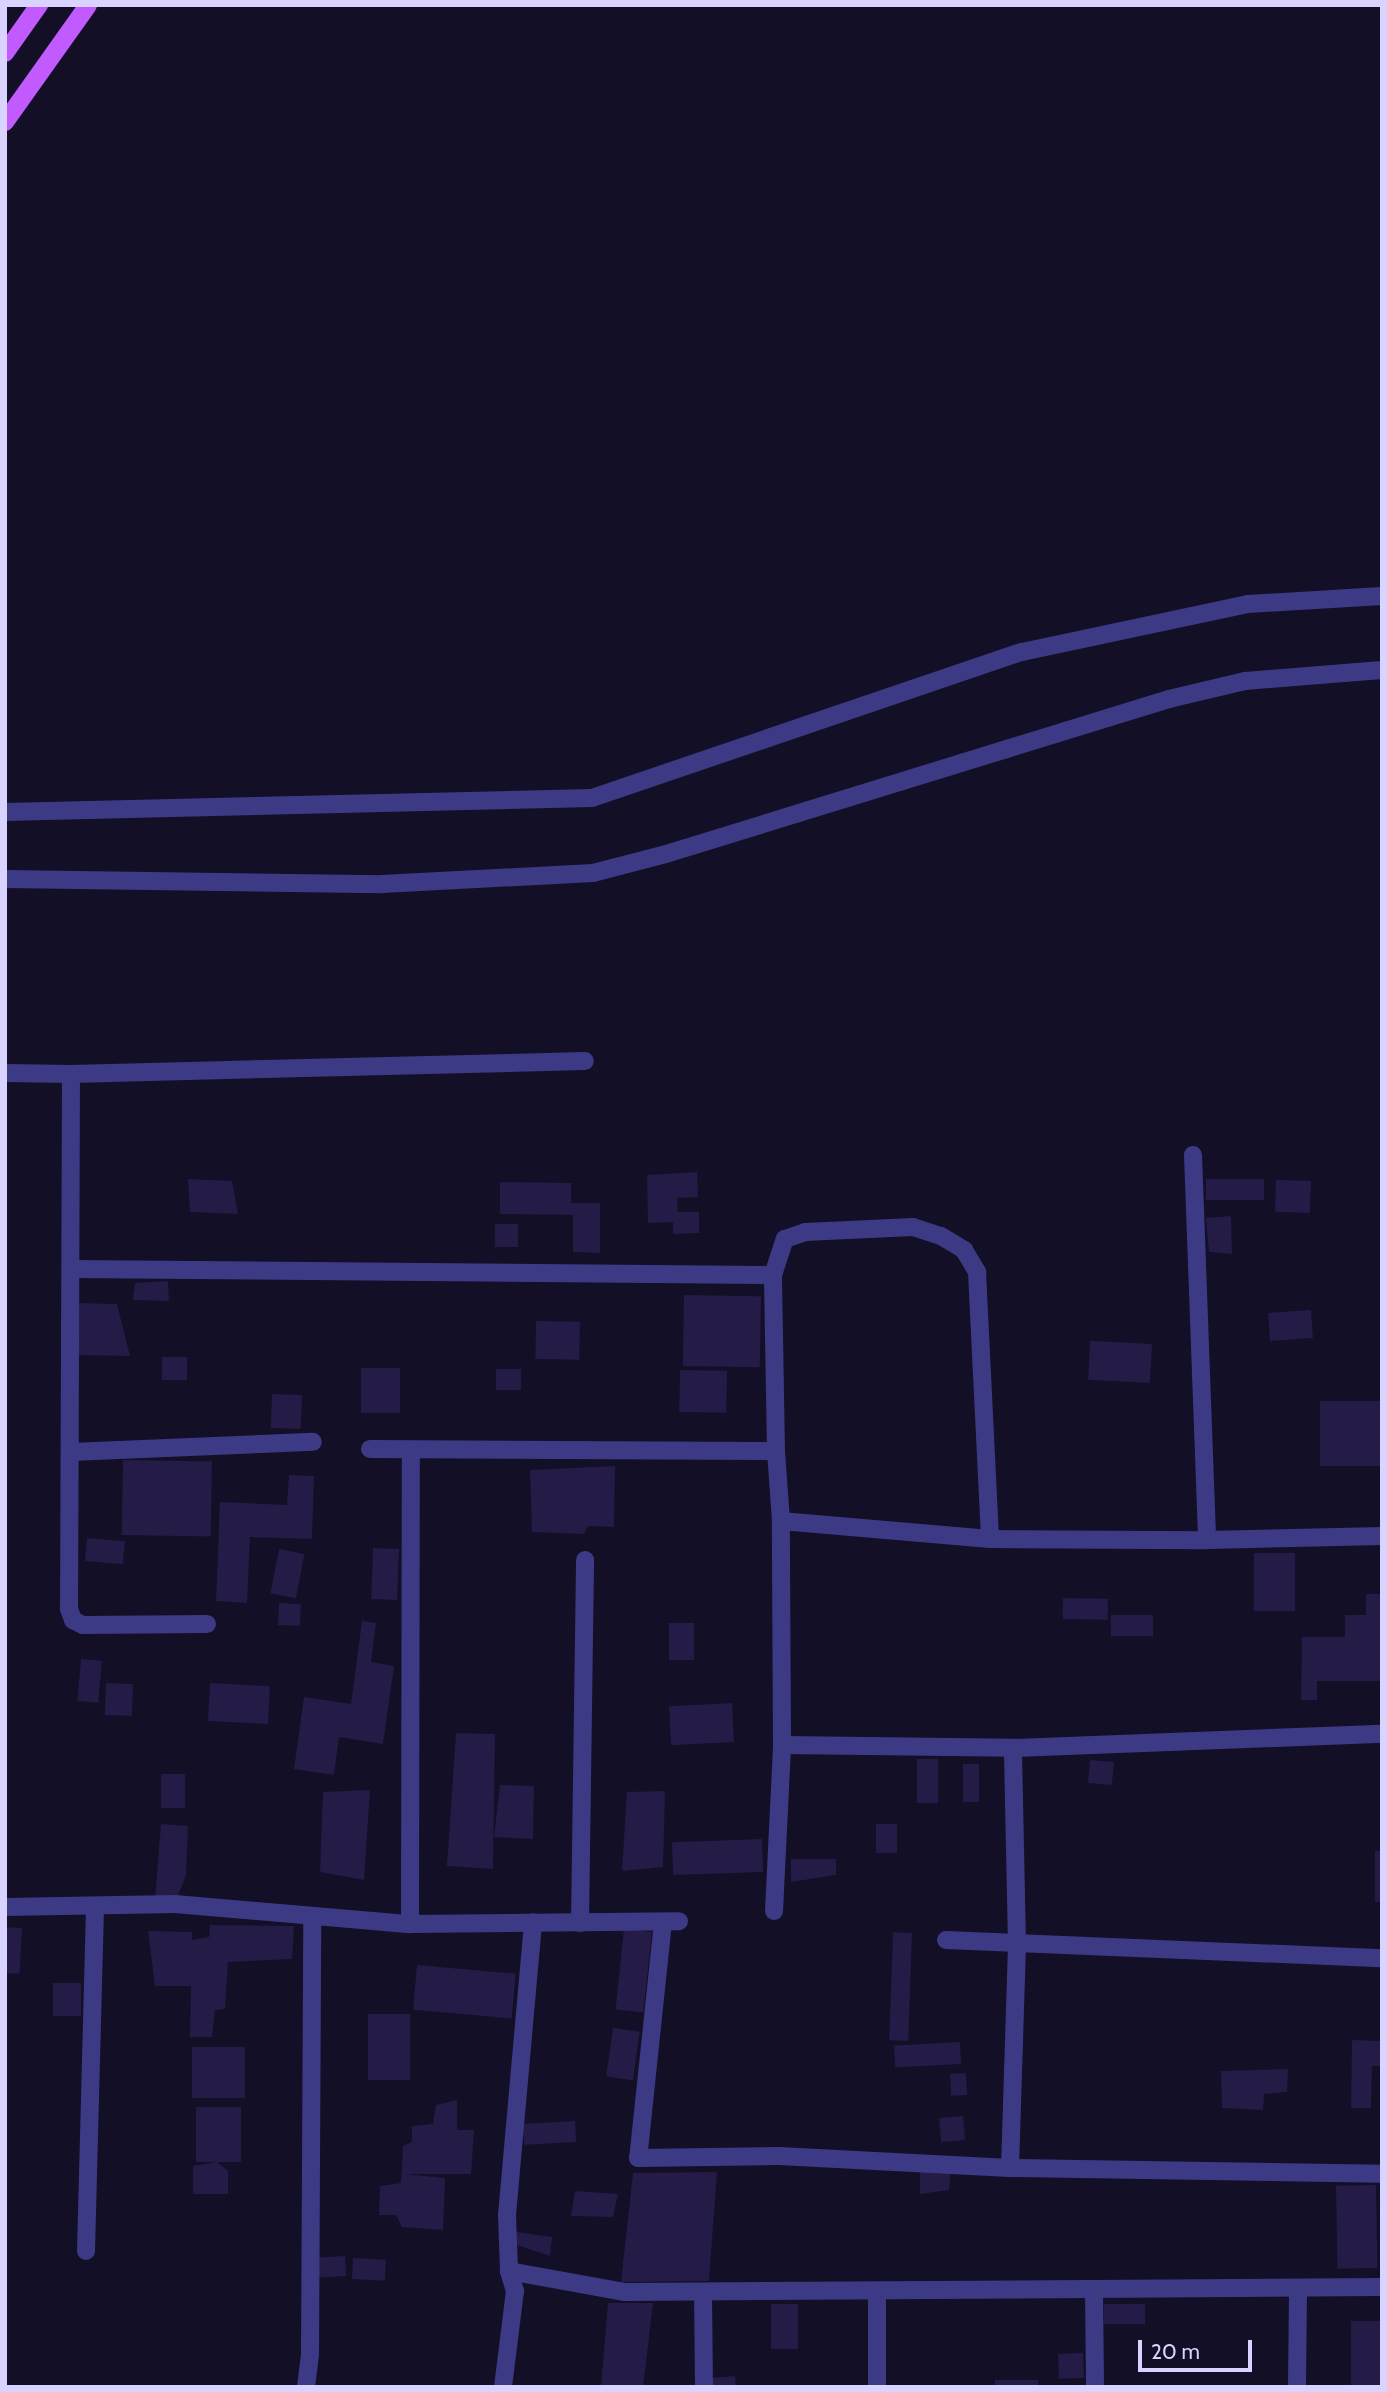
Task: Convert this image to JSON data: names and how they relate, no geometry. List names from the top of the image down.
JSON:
{
  "scale_bar": "20 m"
}
